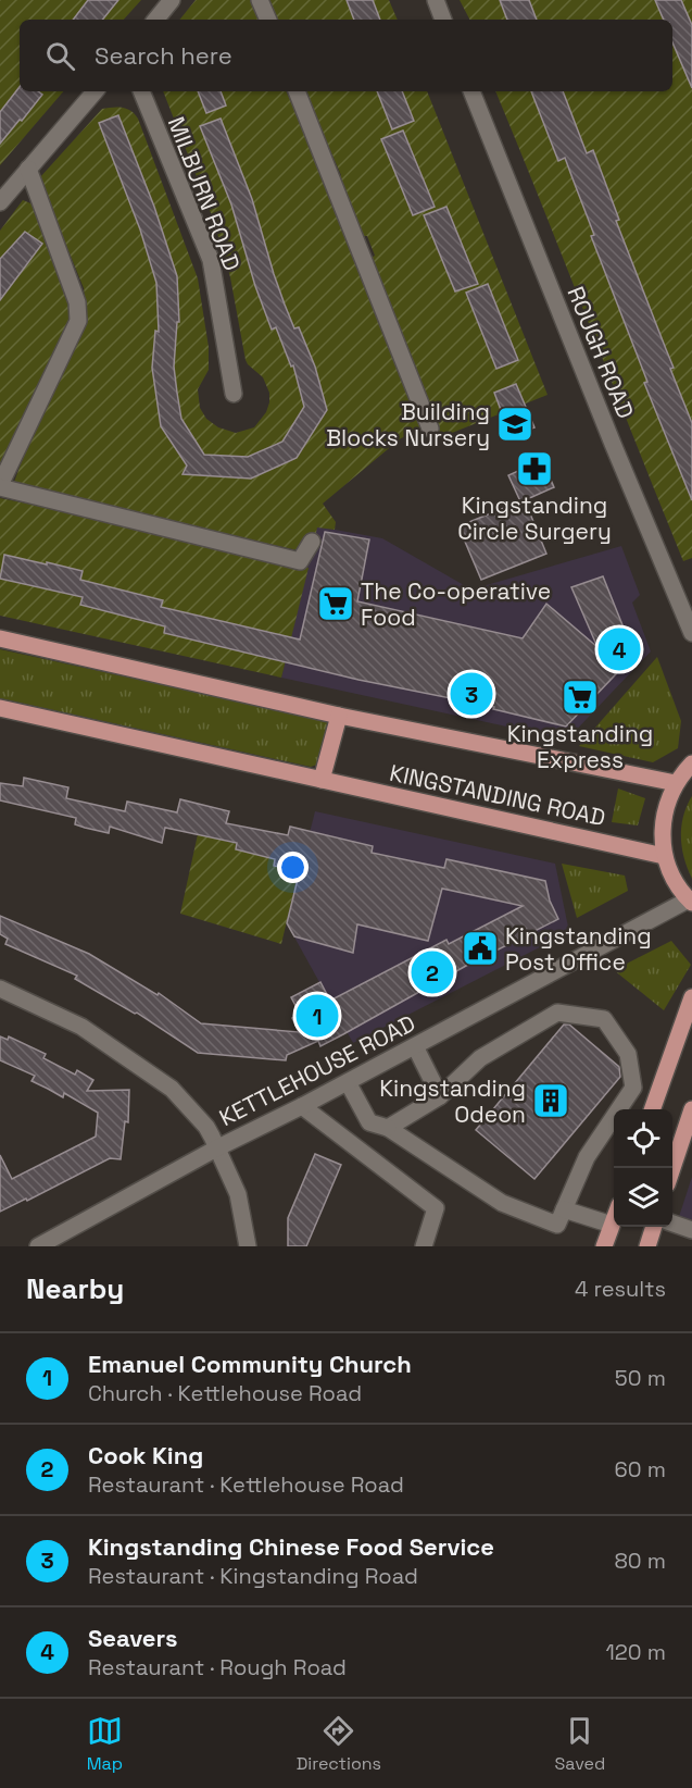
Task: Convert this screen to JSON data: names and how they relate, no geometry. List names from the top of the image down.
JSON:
{
  "streets": {
    "main road": ["KINGSTANDING ROAD"],
    "street": ["MILBURN ROAD", "ROUGH ROAD", "KETTLEHOUSE ROAD"]
  },
  "places": {
    "school or university": ["Building Blocks Nursery"],
    "pharmacy": ["Kingstanding Circle Surgery"],
    "supermarket": ["The Co-operative Food", "Kingstanding Express"],
    "public building": ["Kingstanding Post Office"],
    "building": ["Kingstanding Odeon"]
  },
  "page": {
    "search": "Search here",
    "pins": [
      "4",
      "3",
      "2",
      "1"
    ],
    "heading": ["Nearby", "4 results"],
    "list": [
      {
        "mark": "1",
        "name": "Emanuel Community Church",
        "note": "Church · Kettlehouse Road",
        "value": "50 m"
      },
      {
        "mark": "2",
        "name": "Cook King",
        "note": "Restaurant · Kettlehouse Road",
        "value": "60 m"
      },
      {
        "mark": "3",
        "name": "Kingstanding Chinese Food Service",
        "note": "Restaurant · Kingstanding Road",
        "value": "80 m"
      },
      {
        "mark": "4",
        "name": "Seavers",
        "note": "Restaurant · Rough Road",
        "value": "120 m"
      }
    ],
    "nav": ["Map", "Directions", "Saved"]
  }
}
